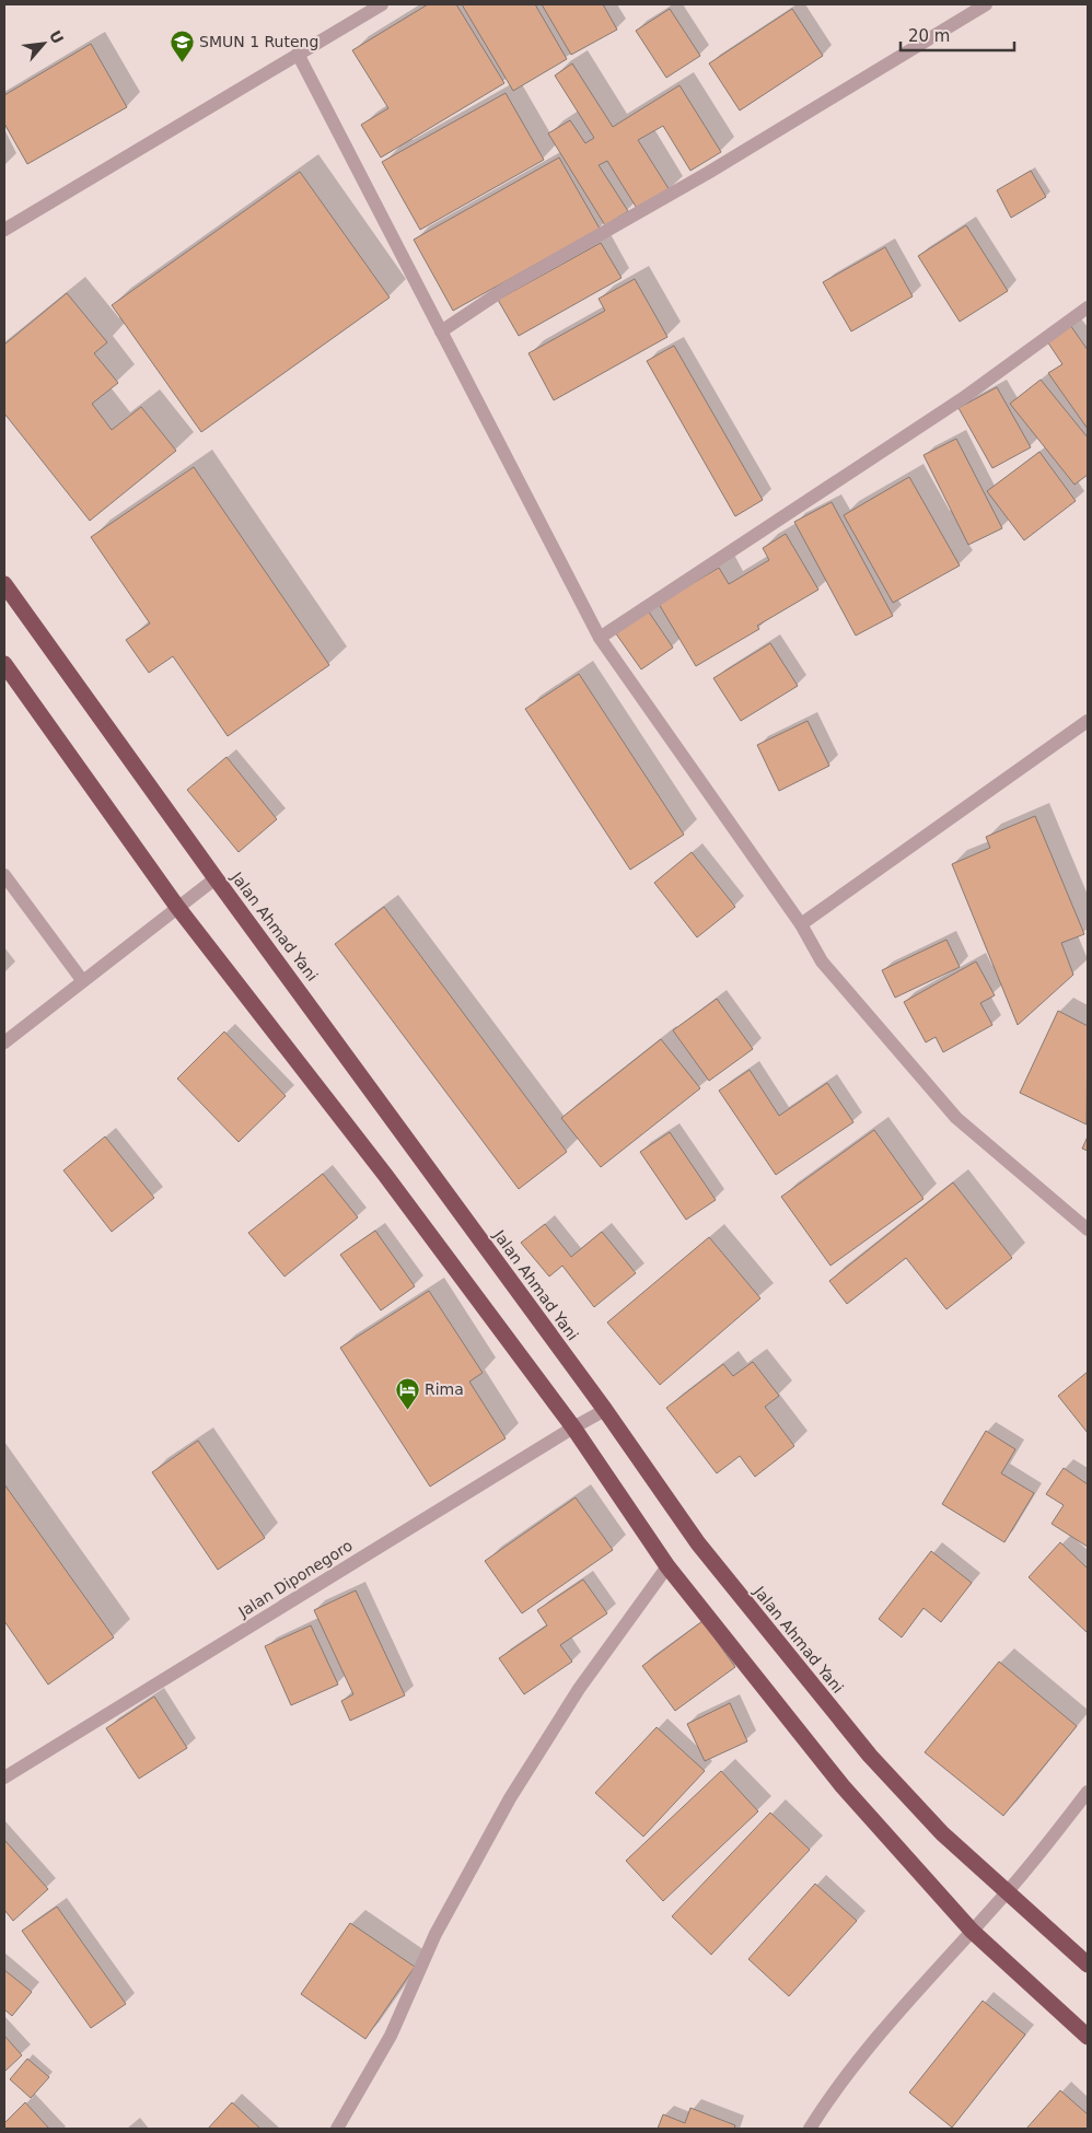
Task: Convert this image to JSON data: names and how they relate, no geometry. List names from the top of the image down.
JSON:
{
  "streets": {
    "highway": ["Jalan Ahmad Yani"],
    "street": ["Jalan Diponegoro"]
  },
  "crossings": [
    ["Jalan Ahmad Yani", "Jalan Diponegoro"]
  ],
  "places": {
    "school or university": ["SMUN 1 Ruteng"],
    "hotel": ["Rima"]
  },
  "scale_bar": "20 m",
  "north": "top right"
}
